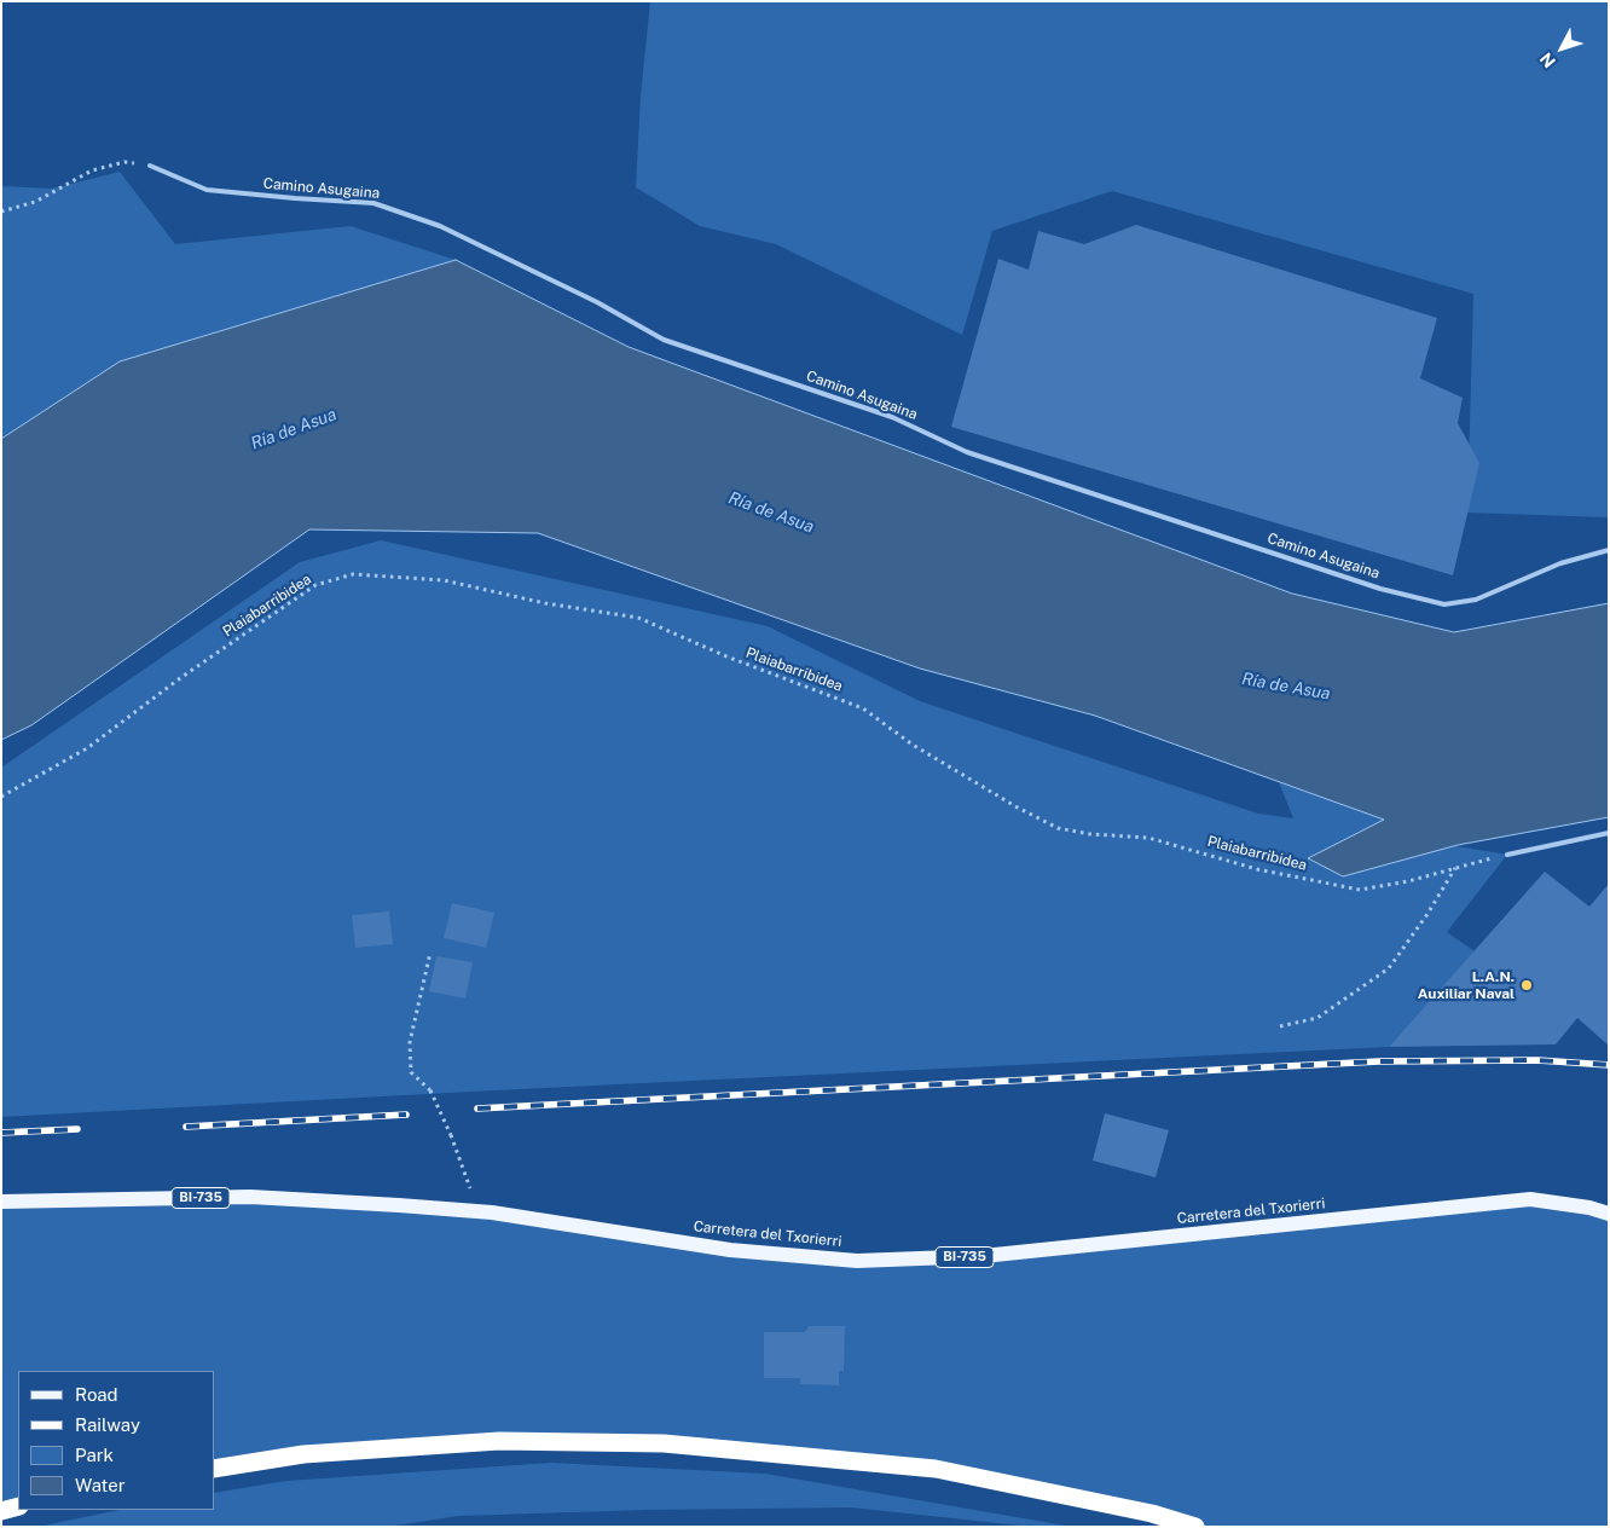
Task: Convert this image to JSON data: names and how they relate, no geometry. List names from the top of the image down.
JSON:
{
  "streets": {
    "main road": ["BI-735", "Carretera del Txorierri"],
    "lane": ["Camino Asugaina"],
    "path": ["Plaiabarribidea"]
  },
  "water": ["Ría de Asua"],
  "places": ["L.A.N. Auxiliar Naval"],
  "legend": [
    "Road",
    "Railway",
    "Park",
    "Water"
  ],
  "north": "bottom left"
}
